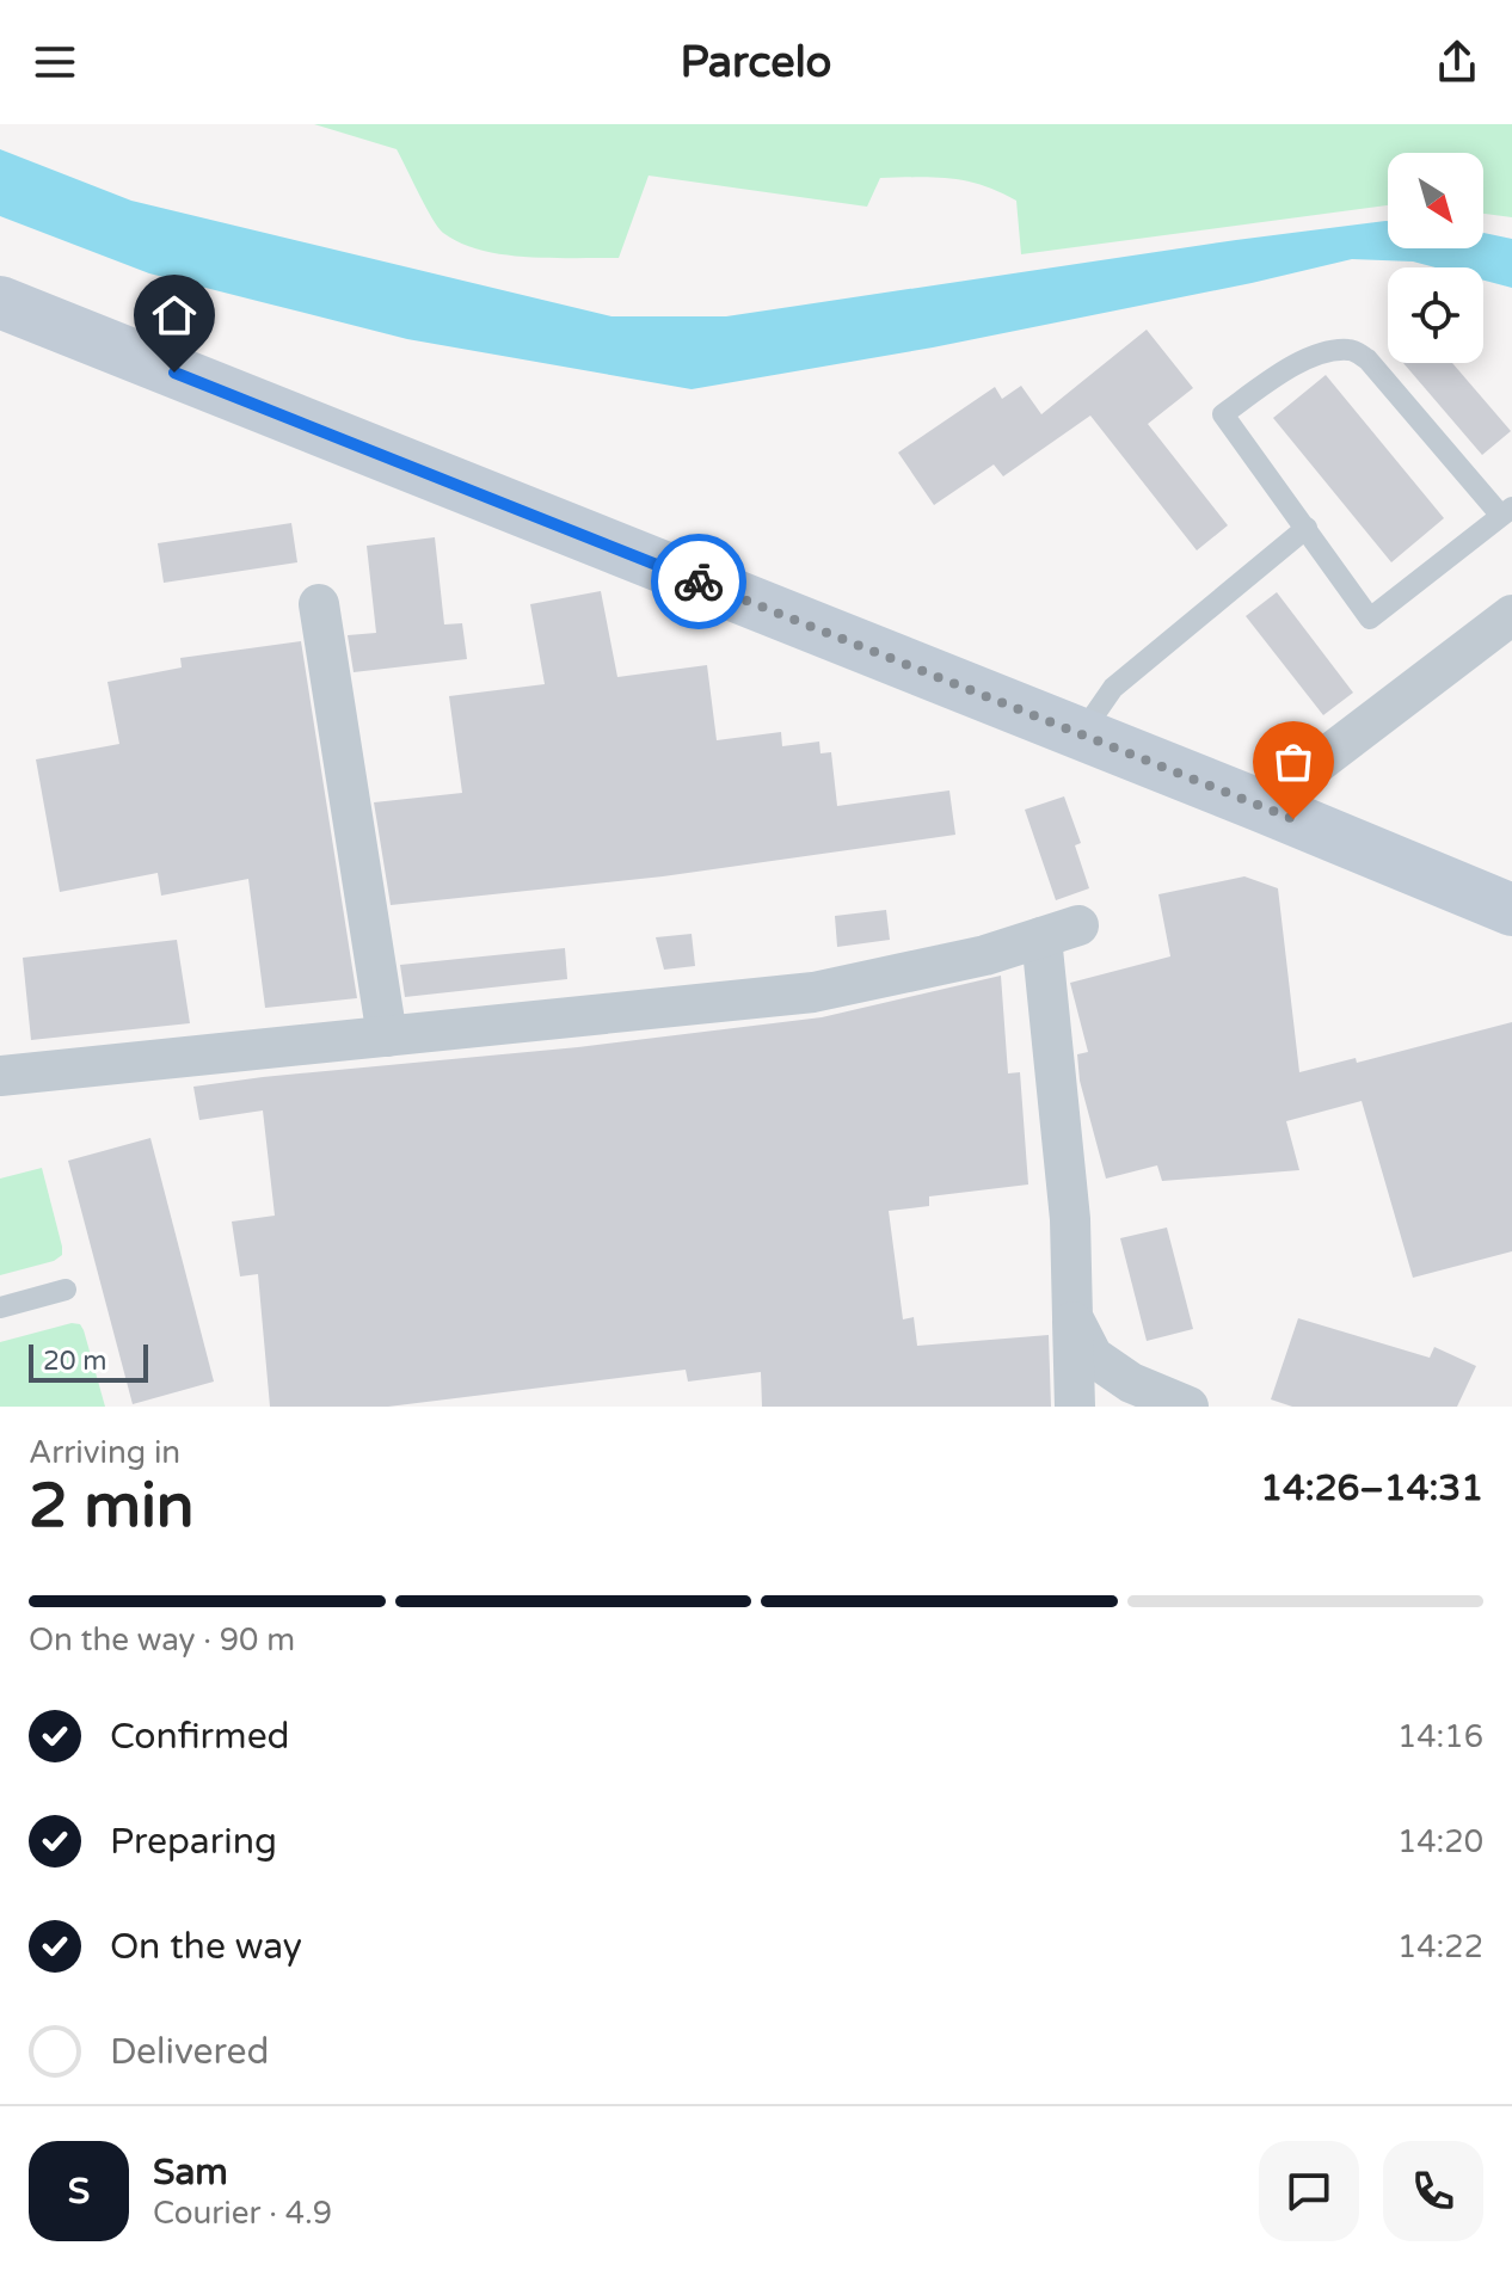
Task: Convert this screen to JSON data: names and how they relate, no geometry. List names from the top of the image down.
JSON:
{
  "scale_bar": "20 m",
  "north": "bottom right",
  "page": {
    "header": "Parcelo",
    "scale": "20 m",
    "heading": ["2 min", "Arriving in", "14:26–14:31"],
    "panel": ["Sam", "Courier · 4.9"],
    "bar": "On the way · 90 m",
    "list": [
      ["Confirmed", "14:16"],
      ["Preparing", "14:20"],
      ["On the way", "14:22"],
      "Delivered"
    ],
    "round": "S"
  }
}
